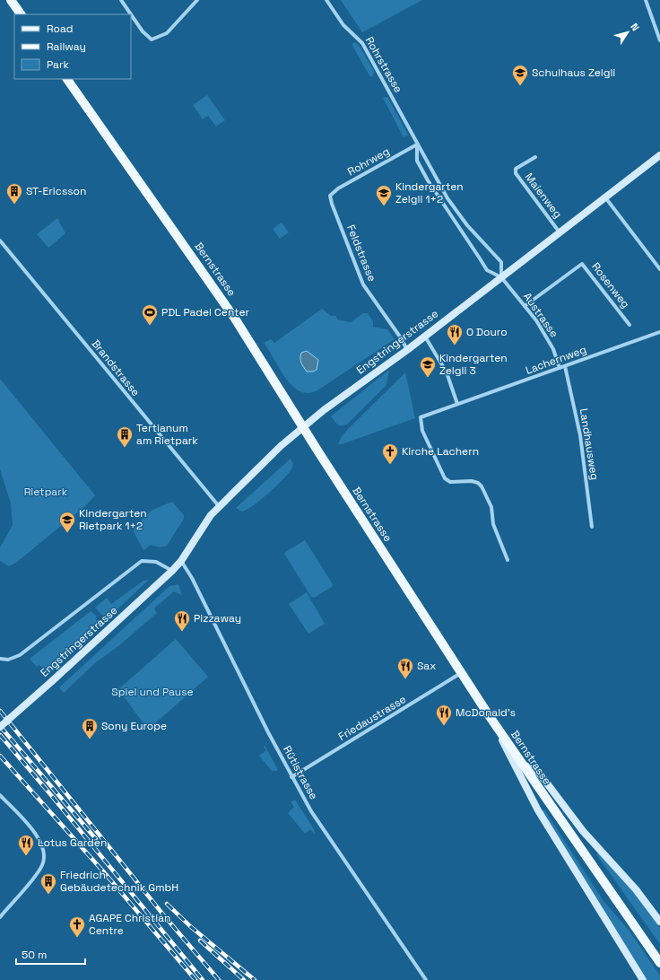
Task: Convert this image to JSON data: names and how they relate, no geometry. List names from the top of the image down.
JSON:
{
  "streets": {
    "main road": ["Bernstrasse", "Engstringerstrasse"],
    "street": [
      "Rohrstrasse",
      "Rohrweg",
      "Maienweg",
      "Feldstrasse",
      "Rosenweg",
      "Austrasse",
      "Lachernweg",
      "Brandstrasse",
      "Landhausweg",
      "Friedaustrasse",
      "Rütistrasse"
    ]
  },
  "crossings": [
    ["Rohrstrasse", "Rohrweg"],
    ["Rohrstrasse", "Austrasse"],
    ["Rohrstrasse", "Engstringerstrasse"],
    ["Rohrweg", "Feldstrasse"],
    ["Maienweg", "Engstringerstrasse"],
    ["Feldstrasse", "Engstringerstrasse"],
    ["Bernstrasse", "Engstringerstrasse"],
    ["Bernstrasse", "Friedaustrasse"],
    ["Rosenweg", "Austrasse"],
    ["Austrasse", "Engstringerstrasse"],
    ["Austrasse", "Lachernweg"],
    ["Engstringerstrasse", "Brandstrasse"],
    ["Engstringerstrasse", "Rütistrasse"],
    ["Lachernweg", "Landhausweg"],
    ["Friedaustrasse", "Rütistrasse"]
  ],
  "parks": ["Rietpark", "Spiel und Pause"],
  "places": {
    "school or university": [
      "Schulhaus Zelgli",
      "Kindergarten Zelgli 1+2",
      "Kindergarten Zelgli 3",
      "Kindergarten Rietpark 1+2"
    ],
    "building": [
      "ST-Ericsson",
      "Tertianum am Rietpark",
      "Sony Europe",
      "Friedrich Gebäudetechnik GmbH"
    ],
    "sports": ["PDL Padel Center"],
    "restaurant": [
      "O Douro",
      "Pizzaway",
      "Sax",
      "McDonald's",
      "Lotus Garden"
    ],
    "church": ["Kirche Lachern", "AGAPE Christian Centre"]
  },
  "legend": ["Road", "Railway", "Park"],
  "scale_bar": "50 m",
  "north": "top right"
}
